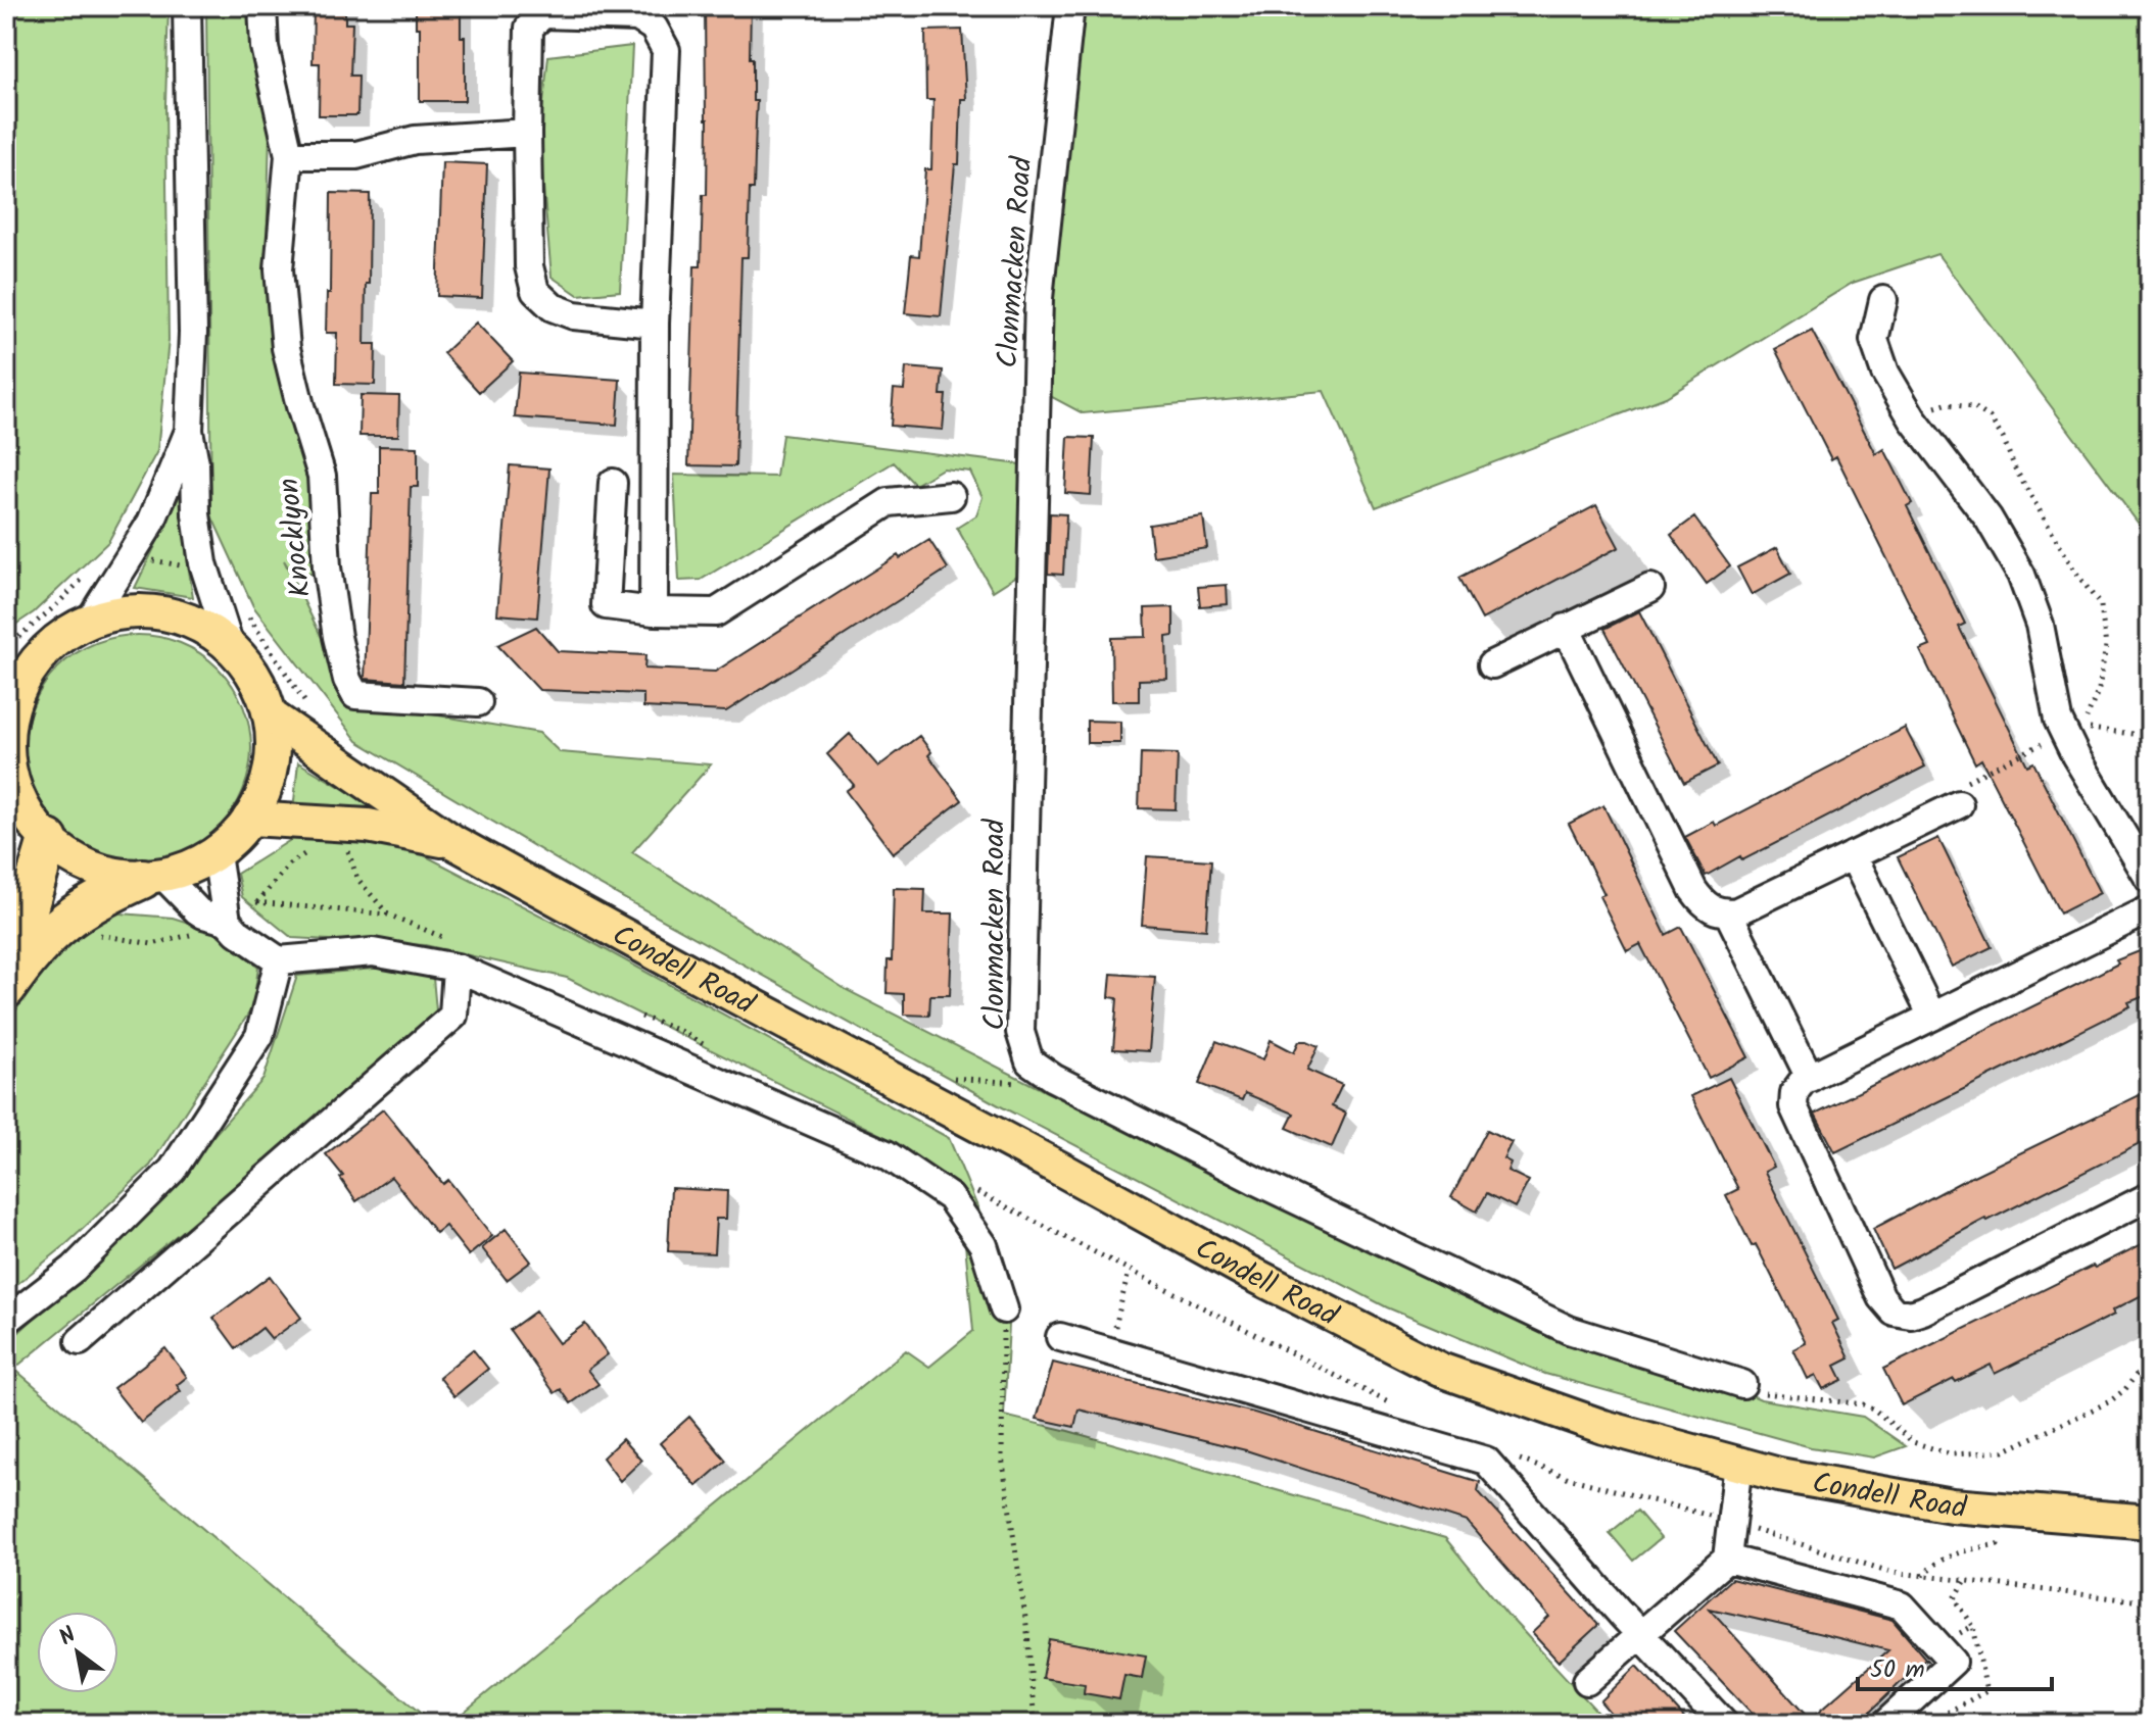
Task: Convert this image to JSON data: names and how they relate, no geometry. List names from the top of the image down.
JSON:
{
  "streets": {
    "main road": ["Condell Road"],
    "street": ["Clonmacken Road", "Knocklyon"]
  },
  "scale_bar": "50 m",
  "north": "top left"
}
